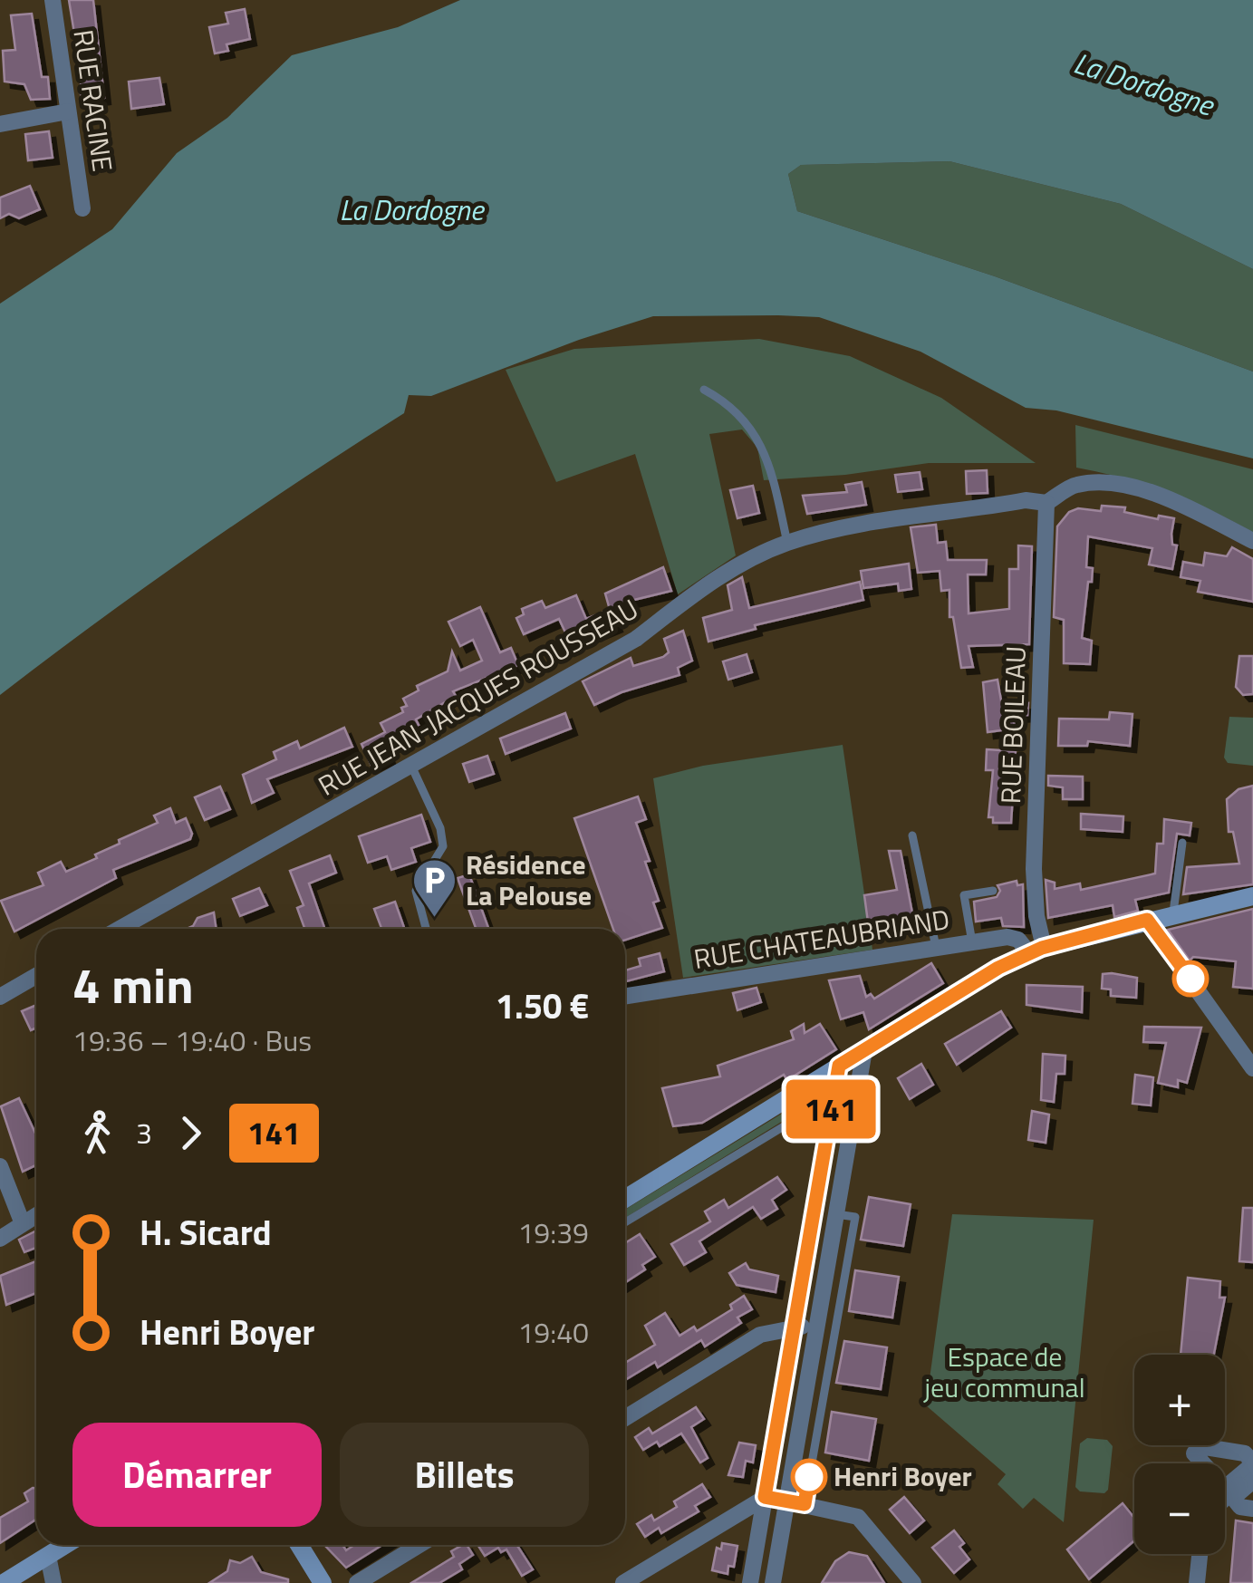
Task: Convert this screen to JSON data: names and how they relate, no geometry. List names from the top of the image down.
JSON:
{
  "streets": {
    "street": [
      "RUE RACINE",
      "RUE JEAN-JACQUES ROUSSEAU",
      "RUE BOILEAU",
      "RUE CHATEAUBRIAND"
    ]
  },
  "crossings": [
    ["RUE JEAN-JACQUES ROUSSEAU", "RUE BOILEAU"],
    ["RUE BOILEAU", "RUE CHATEAUBRIAND"]
  ],
  "water": ["La Dordogne"],
  "parks": ["Espace de jeu communal"],
  "places": {
    "parking": ["Résidence La Pelouse"],
    "other": ["Henri Boyer"]
  },
  "lines": ["bus line 141"],
  "page": {
    "on_map": "141",
    "heading": ["4 min", "19:36 – 19:40 · Bus", "1.50 €"],
    "legs": ["3", "141"],
    "list": [
      {
        "name": "H. Sicard",
        "value": "19:39"
      },
      {
        "name": "Henri Boyer",
        "value": "19:40"
      }
    ],
    "map_buttons": ["+", "−"],
    "buttons": ["Démarrer", "Billets"]
  }
}
